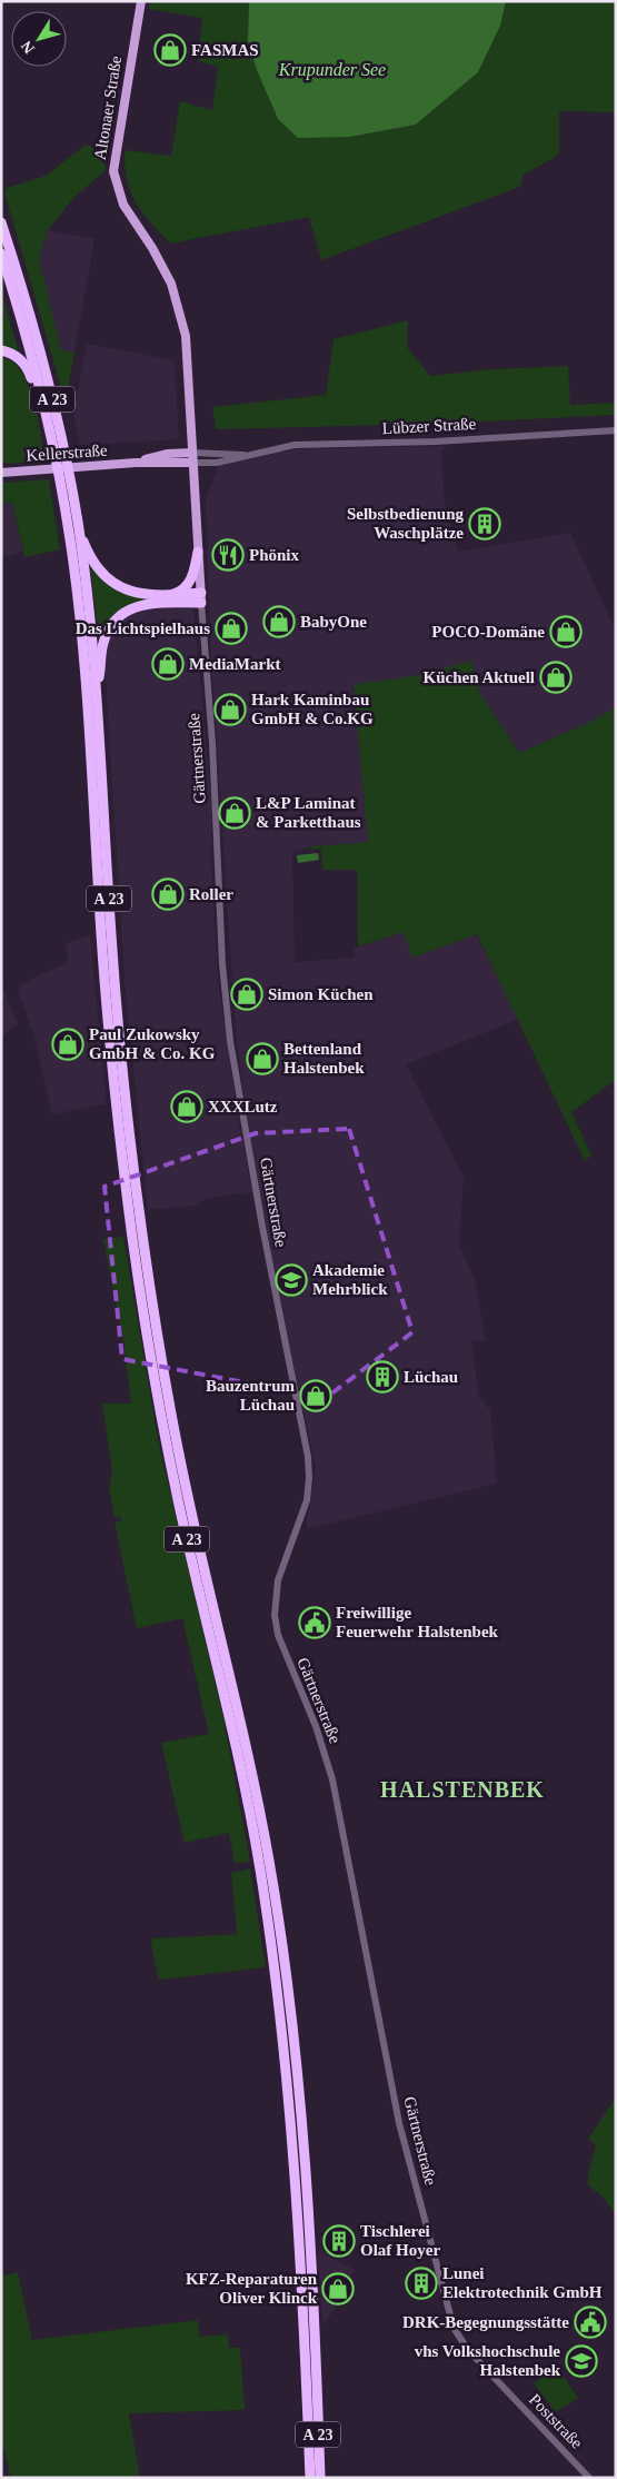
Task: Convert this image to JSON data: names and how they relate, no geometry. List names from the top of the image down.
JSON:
{
  "streets": {
    "highway": ["A 23"],
    "main road": ["Altonaer Straße", "Kellerstraße", "Gärtnerstraße"],
    "street": ["Lübzer Straße", "Poststraße"]
  },
  "crossings": [
    ["Altonaer Straße", "Gärtnerstraße"],
    ["Lübzer Straße", "Kellerstraße"],
    ["Lübzer Straße", "Gärtnerstraße"],
    ["Kellerstraße", "Gärtnerstraße"],
    ["Gärtnerstraße", "Poststraße"]
  ],
  "districts": ["HALSTENBEK"],
  "water": ["Krupunder See"],
  "places": {
    "shop": [
      "FASMAS",
      "BabyOne",
      "Das Lichtspielhaus",
      "POCO-Domäne",
      "MediaMarkt",
      "Küchen Aktuell",
      "Hark Kaminbau GmbH & Co.KG",
      "L&P Laminat & Parketthaus",
      "Roller",
      "Simon Küchen",
      "Paul Zukowsky GmbH & Co. KG",
      "Bettenland Halstenbek",
      "XXXLutz",
      "Bauzentrum Lüchau",
      "KFZ-Reparaturen Oliver Klinck"
    ],
    "building": [
      "Selbstbedienung Waschplätze",
      "Lüchau",
      "Tischlerei Olaf Hoyer",
      "Lunei Elektrotechnik GmbH"
    ],
    "restaurant": ["Phönix"],
    "school or university": ["Akademie Mehrblick", "vhs Volkshochschule Halstenbek"],
    "public building": ["Freiwillige Feuerwehr Halstenbek", "DRK-Begegnungsstätte"]
  },
  "north": "bottom left"
}
